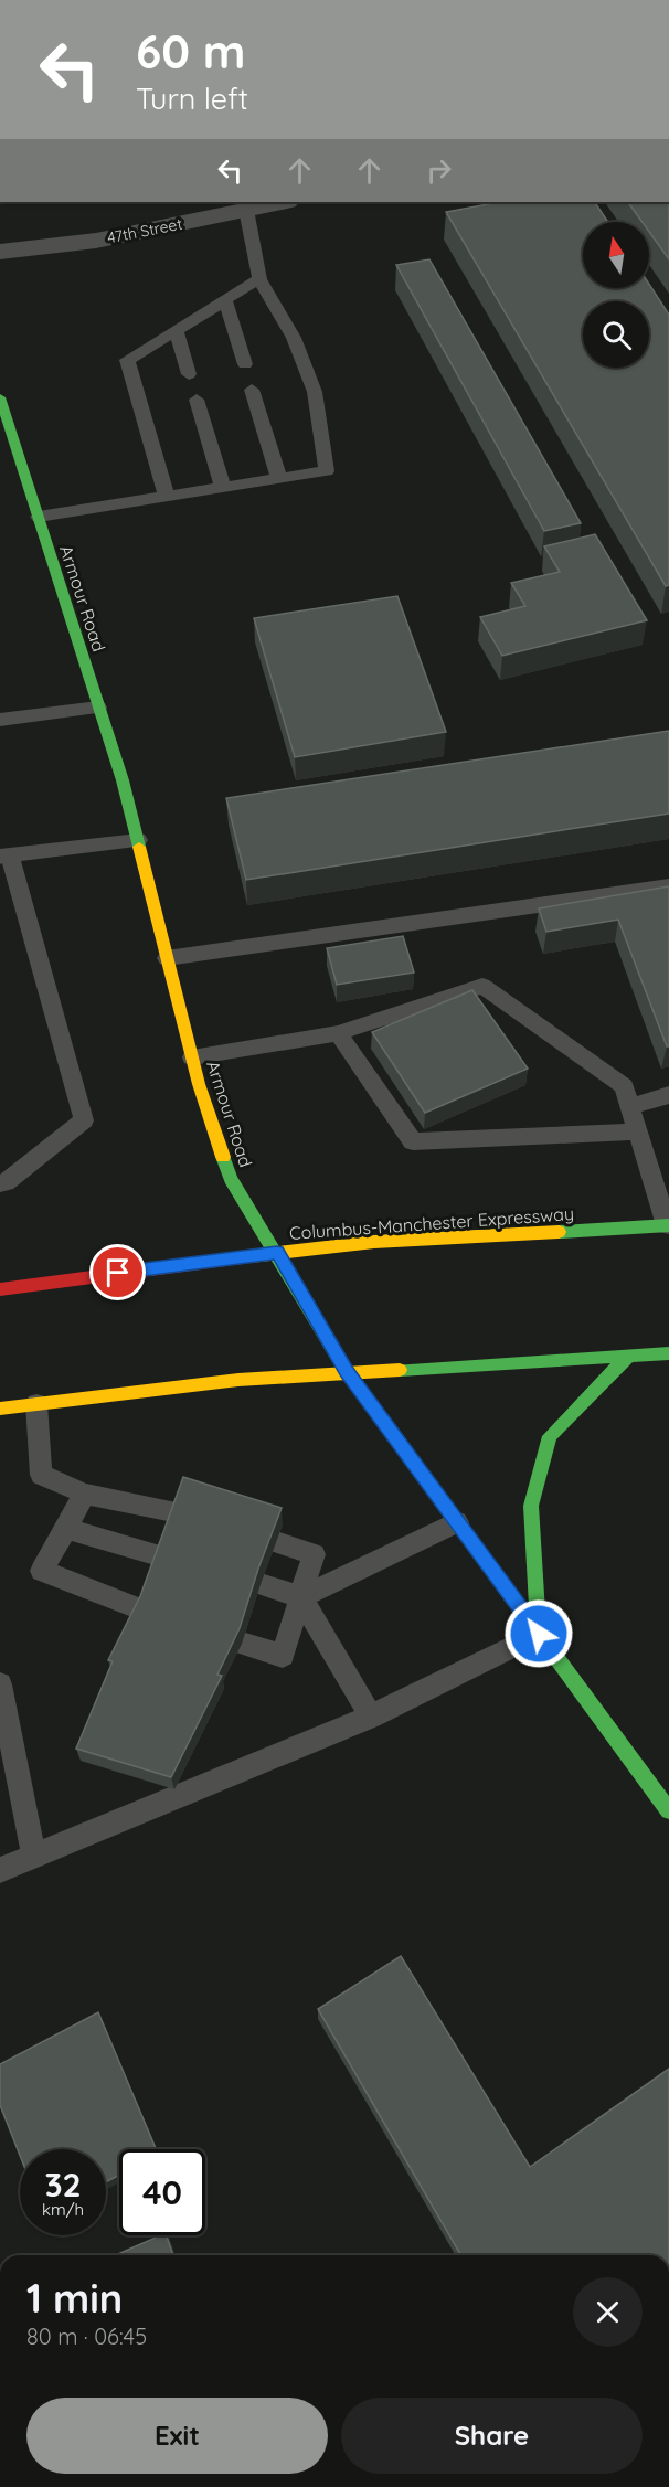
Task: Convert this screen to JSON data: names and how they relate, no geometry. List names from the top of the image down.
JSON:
{
  "streets": {
    "street": ["47th Street", "Armour Road", "Columbus-Manchester Expressway"]
  },
  "crossings": [
    ["Armour Road", "Columbus-Manchester Expressway"]
  ],
  "north": "top",
  "page": {
    "turn": ["60 m", "Turn left"],
    "speed": "32 km/h",
    "limit": "40",
    "heading": ["1 min", "80 m · 06:45"],
    "buttons": ["Exit", "Share"]
  }
}
